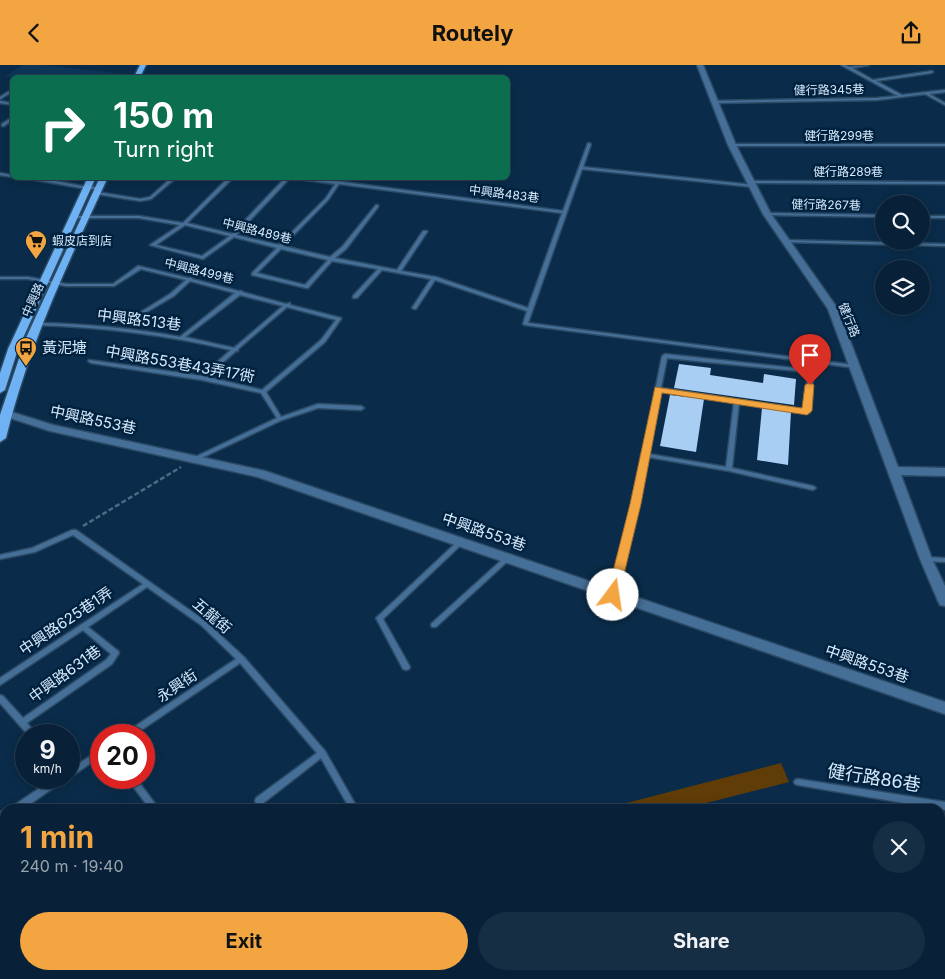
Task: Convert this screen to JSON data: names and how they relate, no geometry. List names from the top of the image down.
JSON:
{
  "streets": {
    "main road": ["中興路"],
    "street": ["健行路", "中興路553巷"],
    "lane": [
      "健行路345巷",
      "健行路299巷",
      "健行路289巷",
      "中興路483巷",
      "健行路267巷",
      "中興路489巷",
      "中興路499巷",
      "中興路513巷",
      "中興路553巷43弄17衖",
      "五龍街",
      "中興路625巷1弄",
      "中興路631巷",
      "永興街",
      "健行路86巷"
    ]
  },
  "crossings": [
    ["健行路345巷", "健行路"],
    ["健行路299巷", "健行路"],
    ["健行路289巷", "健行路"],
    ["健行路267巷", "健行路"],
    ["中興路489巷", "中興路"],
    ["中興路499巷", "中興路"],
    ["中興路499巷", "中興路553巷43弄17衖"],
    ["中興路", "中興路513巷"],
    ["中興路", "中興路553巷"],
    ["五龍街", "中興路625巷1弄"],
    ["五龍街", "永興街"],
    ["中興路625巷1弄", "中興路631巷"]
  ],
  "places": {
    "supermarket": ["蝦皮店到店"],
    "bus stop": ["黃泥塘"]
  },
  "page": {
    "header": "Routely",
    "turn": ["150 m", "Turn right"],
    "speed": "9 km/h",
    "limit": "20",
    "heading": ["1 min", "240 m · 19:40"],
    "buttons": ["Exit", "Share"]
  }
}
